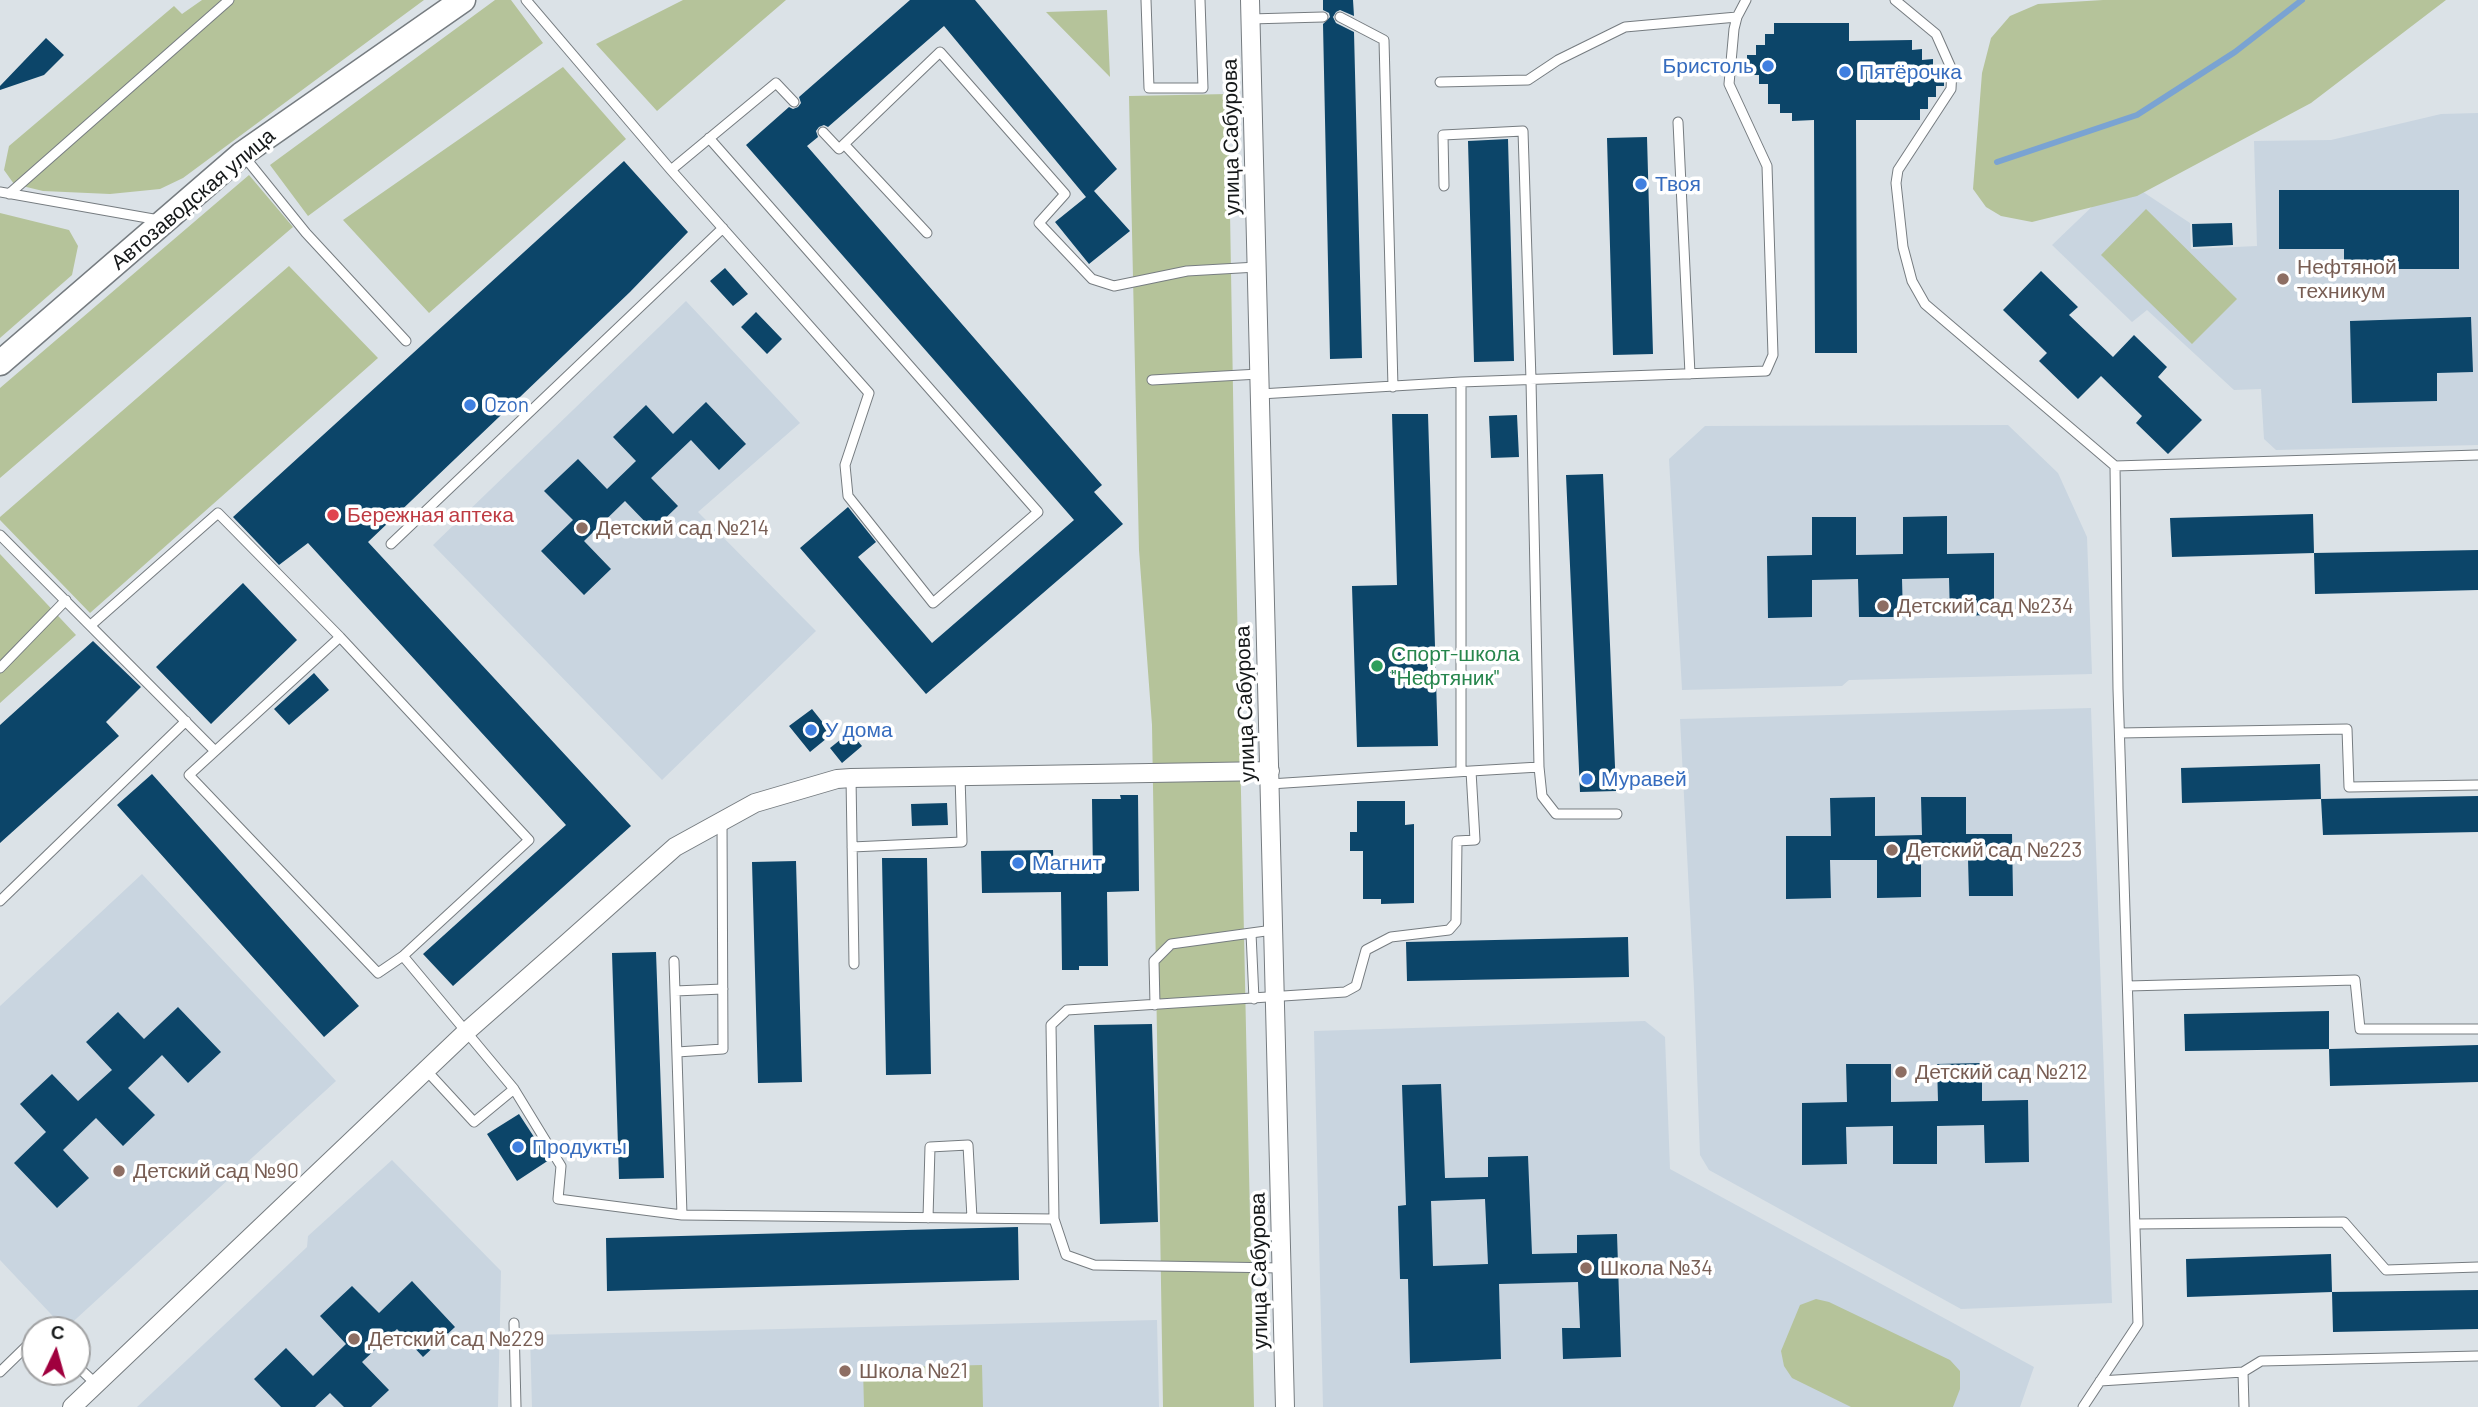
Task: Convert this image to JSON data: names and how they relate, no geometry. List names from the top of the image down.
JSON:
{
  "streets": {
    "main road": ["Автозаводская улица"],
    "street": ["улица Сабурова"]
  },
  "places": [
    "Бристоль",
    "Пятёрочка",
    "Твоя",
    "Нефтяной техникум",
    "Ozon",
    "Бережная аптека",
    "Детский сад №214",
    "Детский сад №234",
    "Спорт-школа \"Нефтяник\"",
    "У дома",
    "Муравей",
    "Детский сад №223",
    "Магнит",
    "Детский сад №212",
    "Продукты",
    "Детский сад №90",
    "Школа №34",
    "Детский сад №229",
    "Школа №21"
  ],
  "north": "top"
}
